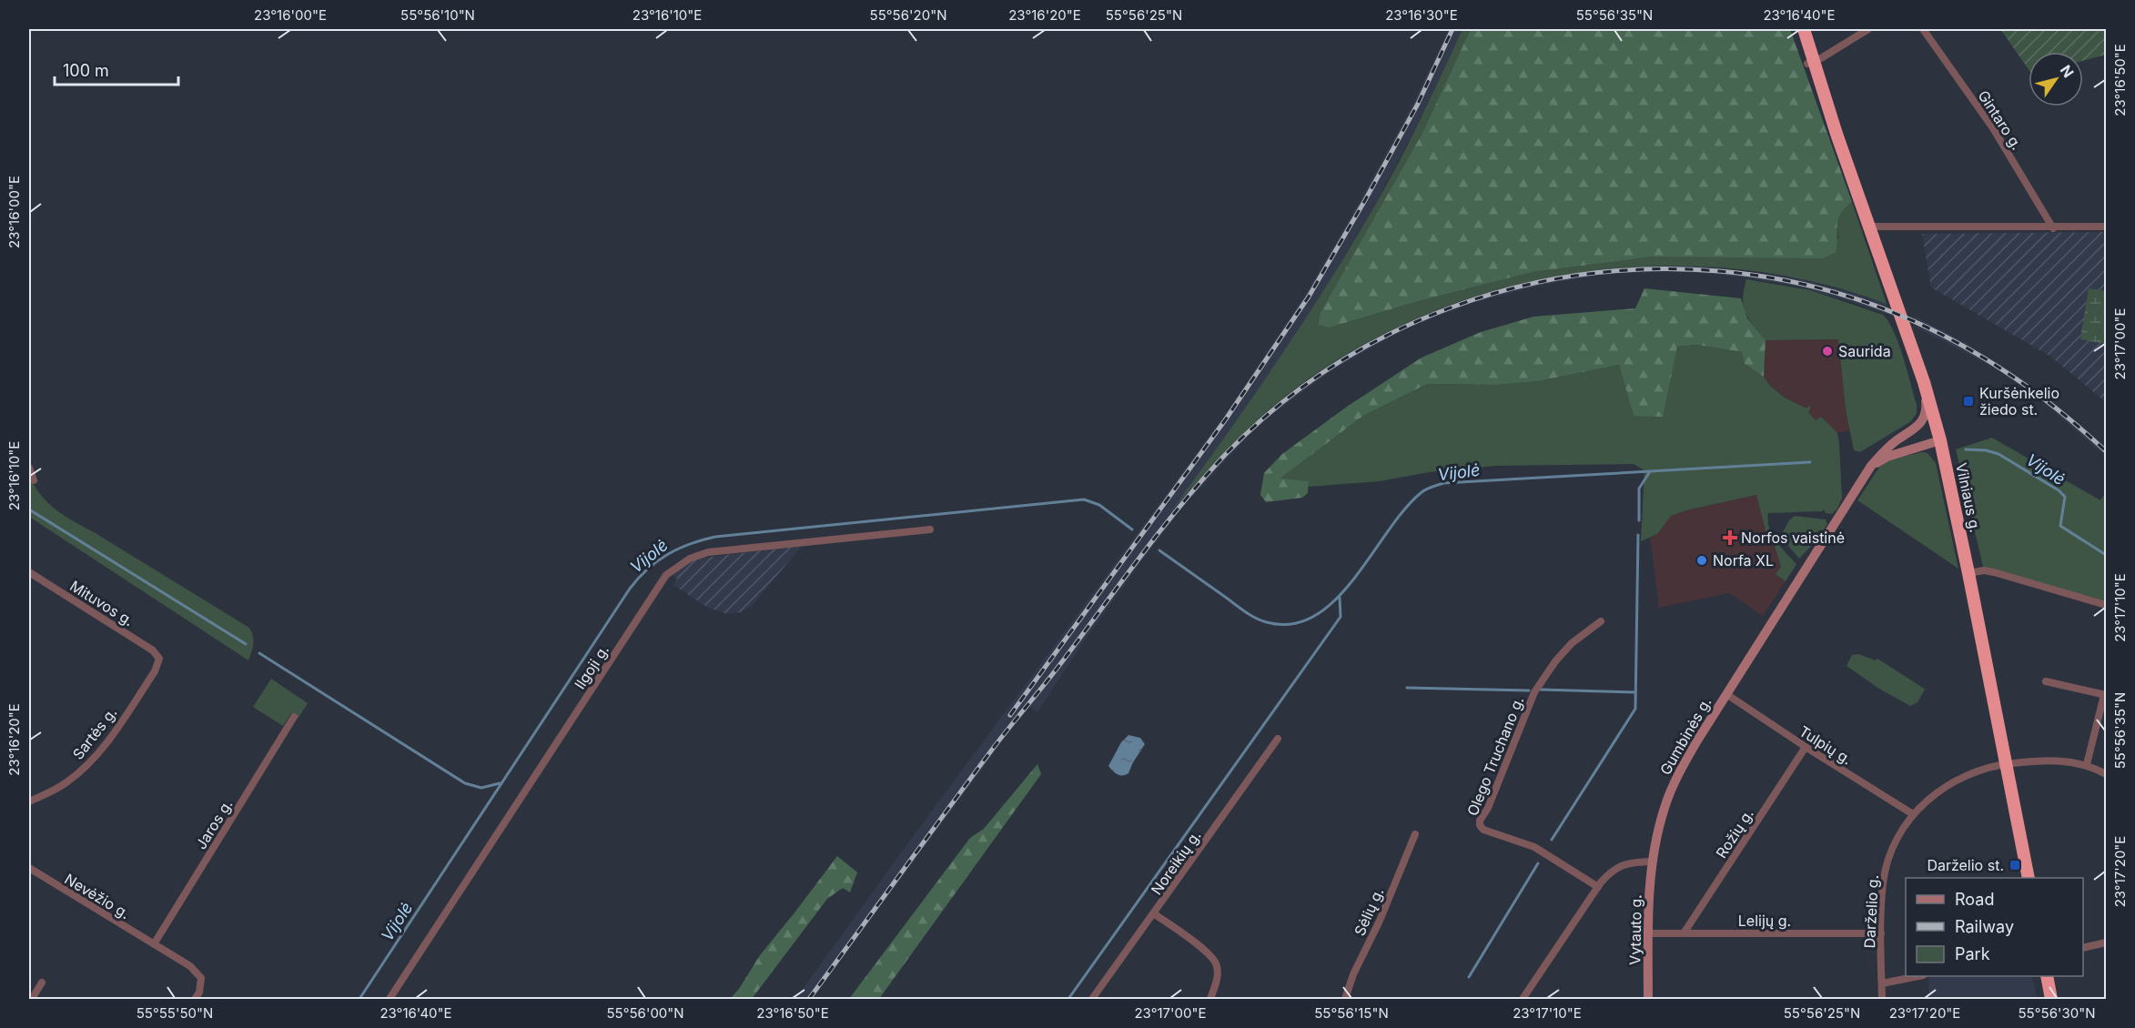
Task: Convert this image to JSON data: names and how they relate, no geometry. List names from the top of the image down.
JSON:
{
  "streets": {
    "highway": ["Vilniaus g."],
    "main road": ["Gumbinės g.", "Vytauto g."],
    "street": [
      "Gintaro g.",
      "Mituvos g.",
      "Ilgoji g.",
      "Sartės g.",
      "Tulpių g.",
      "Olego Truchano g.",
      "Jaros g.",
      "Rožių g.",
      "Noreikių g.",
      "Nevėžio g.",
      "Sėlių g.",
      "Darželio g.",
      "Lelijų g."
    ]
  },
  "crossings": [
    ["Vilniaus g.", "Gumbinės g."],
    ["Vilniaus g.", "Darželio g."],
    ["Mituvos g.", "Sartės g."],
    ["Gumbinės g.", "Tulpių g."],
    ["Gumbinės g.", "Vytauto g."],
    ["Tulpių g.", "Rožių g."],
    ["Tulpių g.", "Darželio g."],
    ["Jaros g.", "Nevėžio g."],
    ["Rožių g.", "Lelijų g."],
    ["Darželio g.", "Lelijų g."],
    ["Lelijų g.", "Vytauto g."]
  ],
  "water": ["Vijolė"],
  "places": {
    "other": ["Saurida", "Norfa XL"],
    "transit": ["Kuršėnkelio žiedo st.", "Darželio st."],
    "health": ["Norfos vaistinė"]
  },
  "legend": ["Road", "Railway", "Park"],
  "scale_bar": "100 m",
  "north": "top right",
  "coordinates": [
    "23°16'00\"E",
    "55°56'10\"N",
    "23°16'10\"E",
    "55°56'20\"N",
    "23°16'20\"E",
    "55°56'25\"N",
    "23°16'30\"E",
    "55°56'35\"N",
    "23°16'40\"E",
    "23°16'50\"E",
    "23°17'00\"E",
    "23°17'10\"E",
    "23°17'20\"E",
    "55°55'50\"N",
    "55°56'00\"N",
    "55°56'15\"N",
    "55°56'30\"N"
  ]
}
